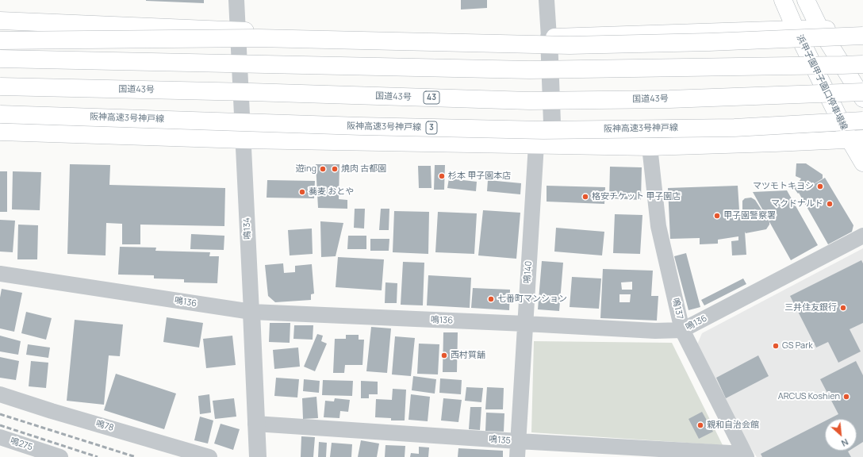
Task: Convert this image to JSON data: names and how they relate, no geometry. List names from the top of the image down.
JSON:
{
  "streets": {
    "main road": [
      "浜甲子園甲子園口停車場線",
      "国道43号",
      "43",
      "阪神高速3号神戸線",
      "3"
    ],
    "street": [
      "鳴134",
      "鳴140",
      "鳴136",
      "鳴137",
      "鳴78",
      "鳴135",
      "鳴275"
    ]
  },
  "crossings": [
    ["鳴134", "鳴136"],
    ["鳴134", "鳴135"],
    ["鳴140", "鳴136"],
    ["鳴140", "鳴135"],
    ["鳴136", "鳴137"],
    ["鳴137", "鳴135"]
  ],
  "places": [
    "遊ing",
    "焼肉 古都園",
    "杉本 甲子園本店",
    "マツモトキヨシ",
    "蕎麦 おとや",
    "格安チケット 甲子園店",
    "マクドナルド",
    "甲子園警察署",
    "七番町マンション",
    "三井住友銀行",
    "GS Park",
    "西村質舗",
    "ARCUS Koshien",
    "親和自治会館"
  ],
  "north": "bottom right"
}
